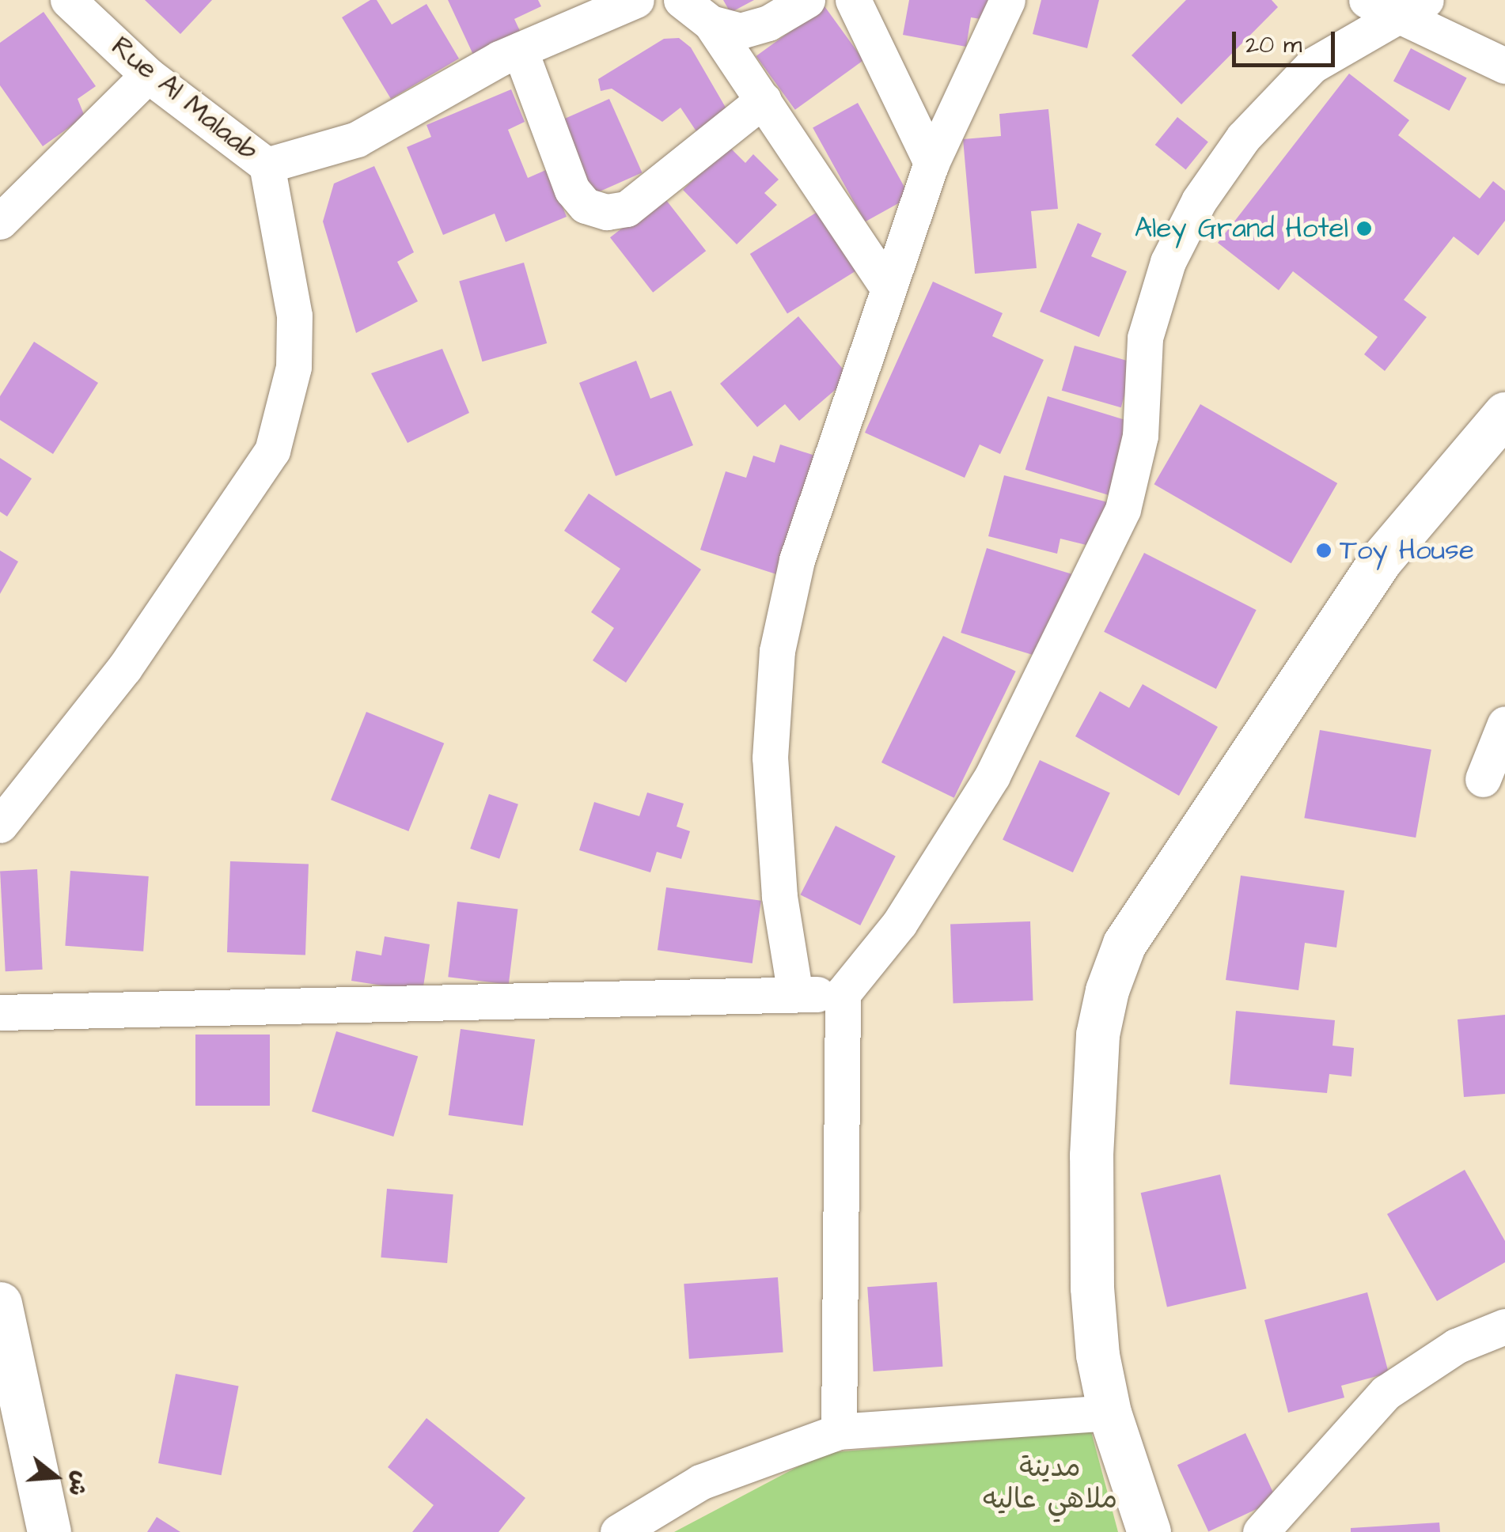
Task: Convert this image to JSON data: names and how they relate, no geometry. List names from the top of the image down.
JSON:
{
  "streets": {
    "street": ["Rue Al Malaab"]
  },
  "parks": ["مدينة ملاهي عاليه"],
  "places": ["Aley Grand Hotel", "Toy House"],
  "scale_bar": "20 m",
  "north": "right"
}
